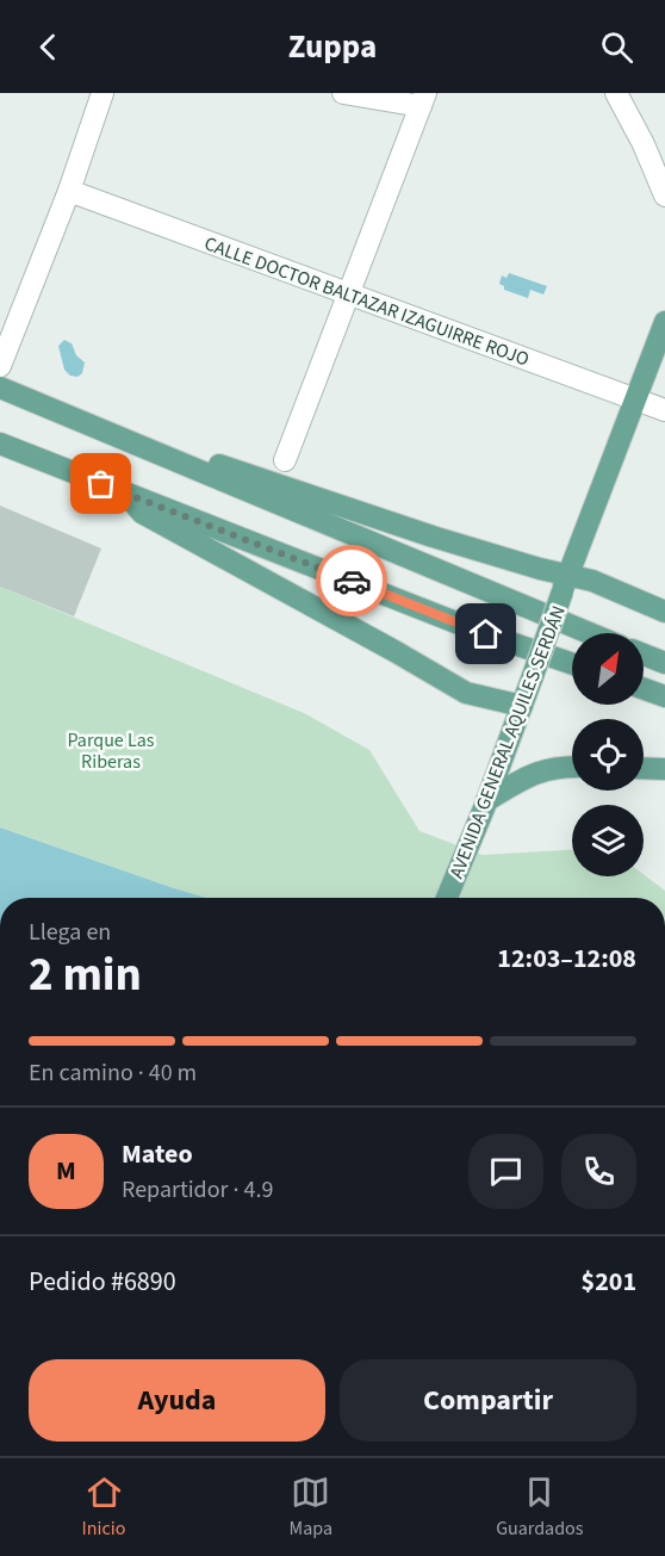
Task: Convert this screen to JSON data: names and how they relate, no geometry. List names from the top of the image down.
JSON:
{
  "streets": {
    "main road": ["AVENIDA GENERAL AQUILES SERDÁN"],
    "street": ["CALLE DOCTOR BALTAZAR IZAGUIRRE ROJO"]
  },
  "crossings": [
    ["CALLE DOCTOR BALTAZAR IZAGUIRRE ROJO", "AVENIDA GENERAL AQUILES SERDÁN"]
  ],
  "parks": ["Parque Las Riberas"],
  "north": "top right",
  "page": {
    "header": "Zuppa",
    "heading": ["2 min", "Llega en", "12:03–12:08"],
    "panel": [
      "Mateo",
      "Repartidor · 4.9",
      "Pedido #6890",
      "$201"
    ],
    "bar": "En camino · 40 m",
    "round": "M",
    "buttons": ["Ayuda", "Compartir"],
    "tabs": ["Inicio", "Mapa", "Guardados"]
  }
}
